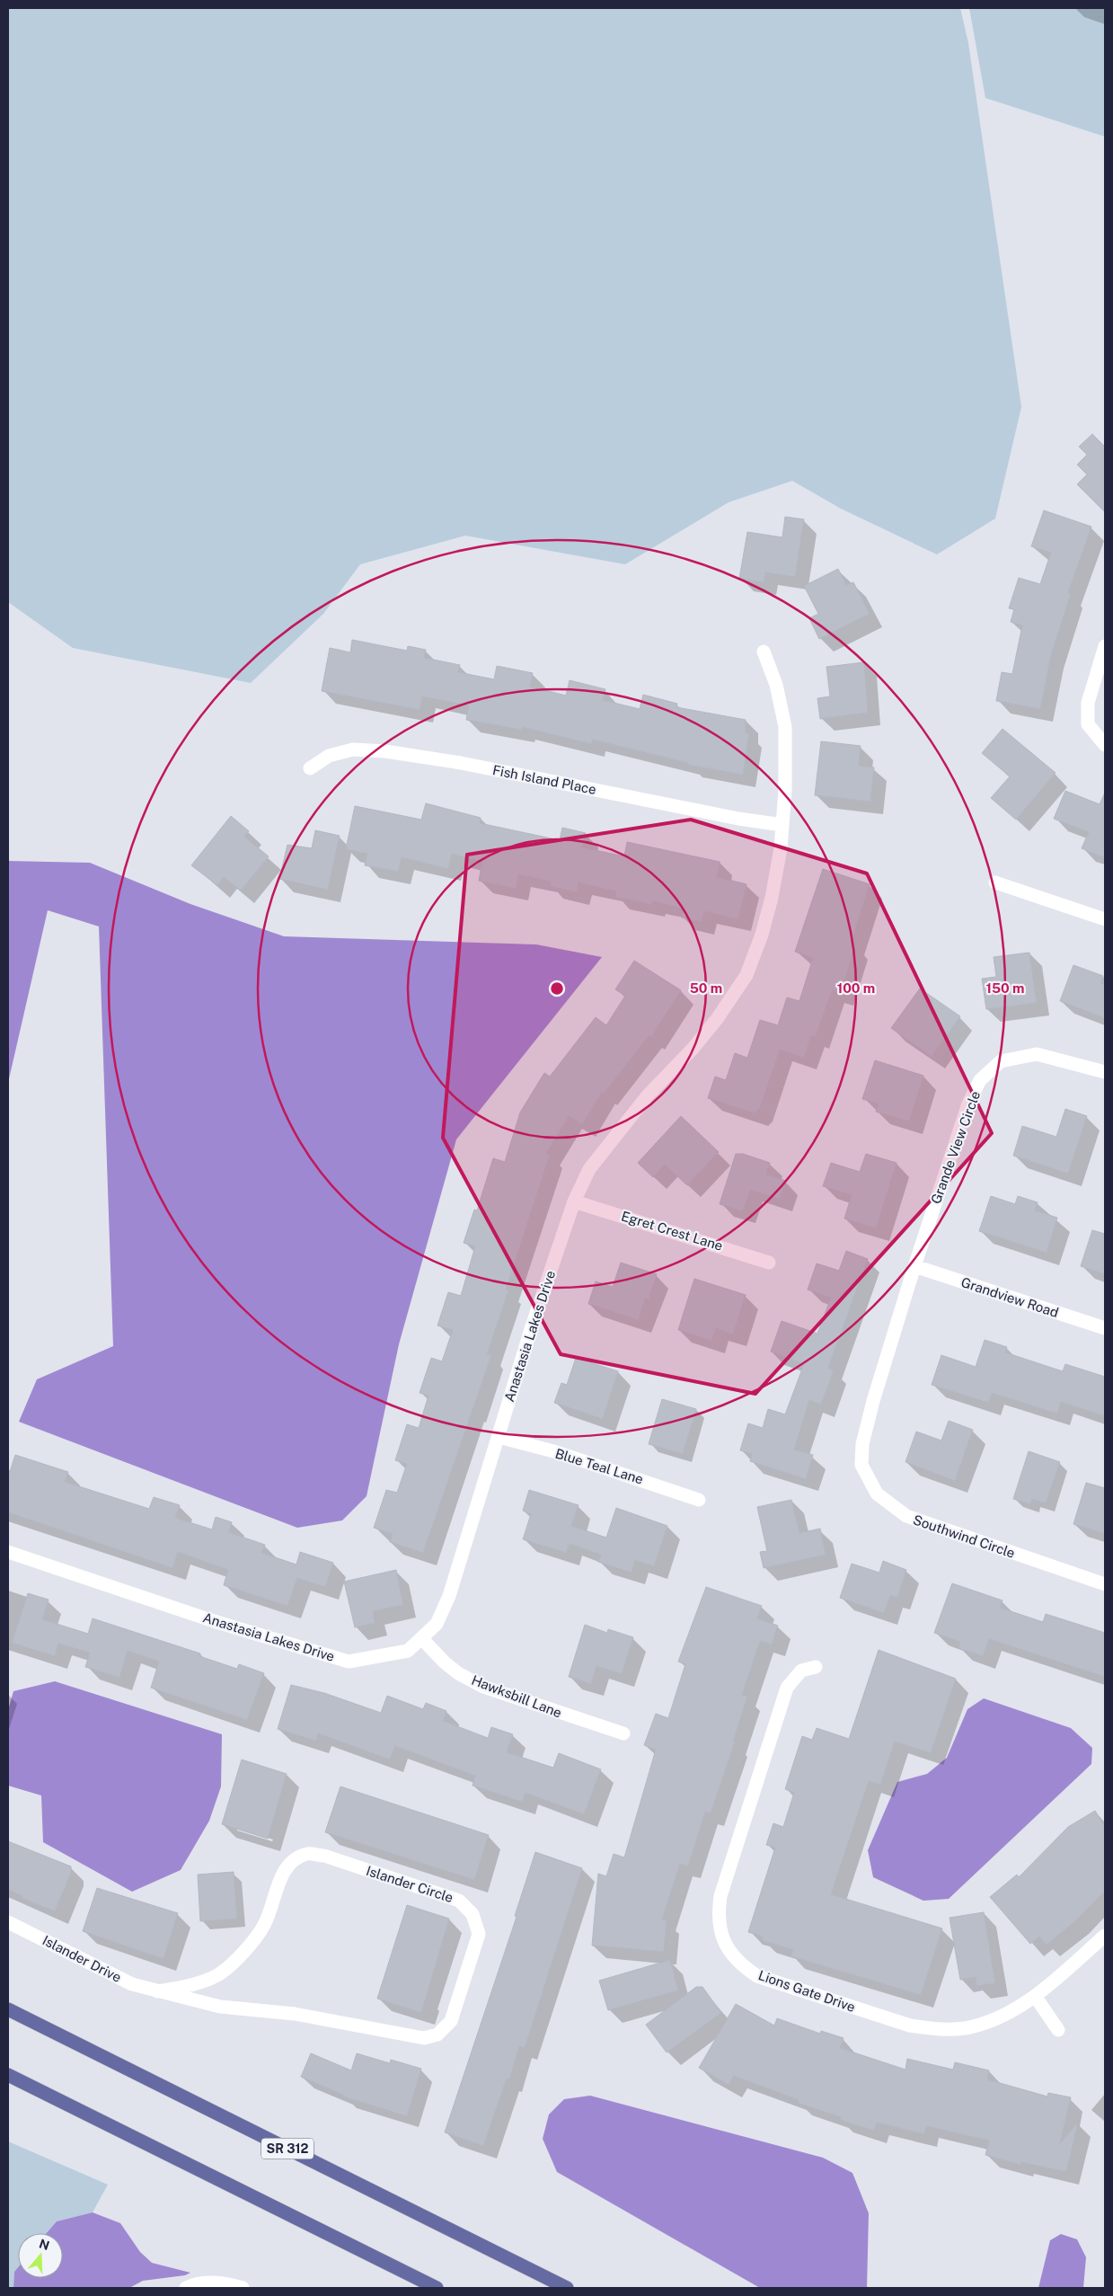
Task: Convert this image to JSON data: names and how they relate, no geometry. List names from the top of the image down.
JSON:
{
  "streets": {
    "main road": ["SR 312"],
    "street": [
      "Fish Island Place",
      "Grande View Circle",
      "Egret Crest Lane",
      "Grandview Road",
      "Anastasia Lakes Drive",
      "Blue Teal Lane",
      "Southwind Circle",
      "Hawksbill Lane",
      "Islander Circle",
      "Islander Drive",
      "Lions Gate Drive"
    ]
  },
  "crossings": [
    ["Fish Island Place", "Anastasia Lakes Drive"],
    ["Grande View Circle", "Grandview Road"],
    ["Grande View Circle", "Southwind Circle"],
    ["Egret Crest Lane", "Anastasia Lakes Drive"],
    ["Grandview Road", "Southwind Circle"],
    ["Anastasia Lakes Drive", "Blue Teal Lane"],
    ["Anastasia Lakes Drive", "Hawksbill Lane"],
    ["Islander Circle", "Islander Drive"]
  ],
  "north": "top",
  "rings": ["50 m", "100 m", "150 m"]
}
